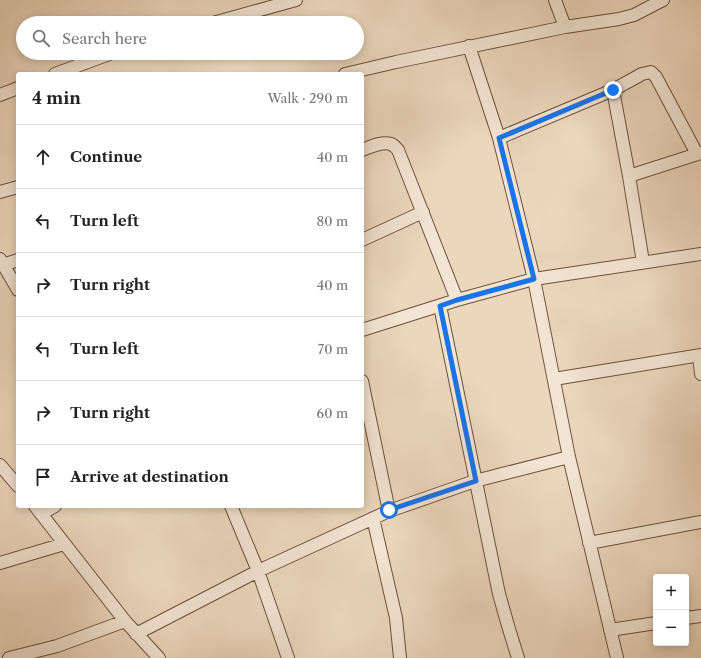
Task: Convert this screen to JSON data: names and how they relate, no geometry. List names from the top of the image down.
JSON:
{
  "page": {
    "search": "Search here",
    "heading": ["4 min", "Walk · 290 m"],
    "list": [
      ["Continue", "40 m"],
      ["Turn left", "80 m"],
      ["Turn right", "40 m"],
      ["Turn left", "70 m"],
      ["Turn right", "60 m"],
      "Arrive at destination"
    ],
    "map_buttons": ["+", "−"]
  }
}
